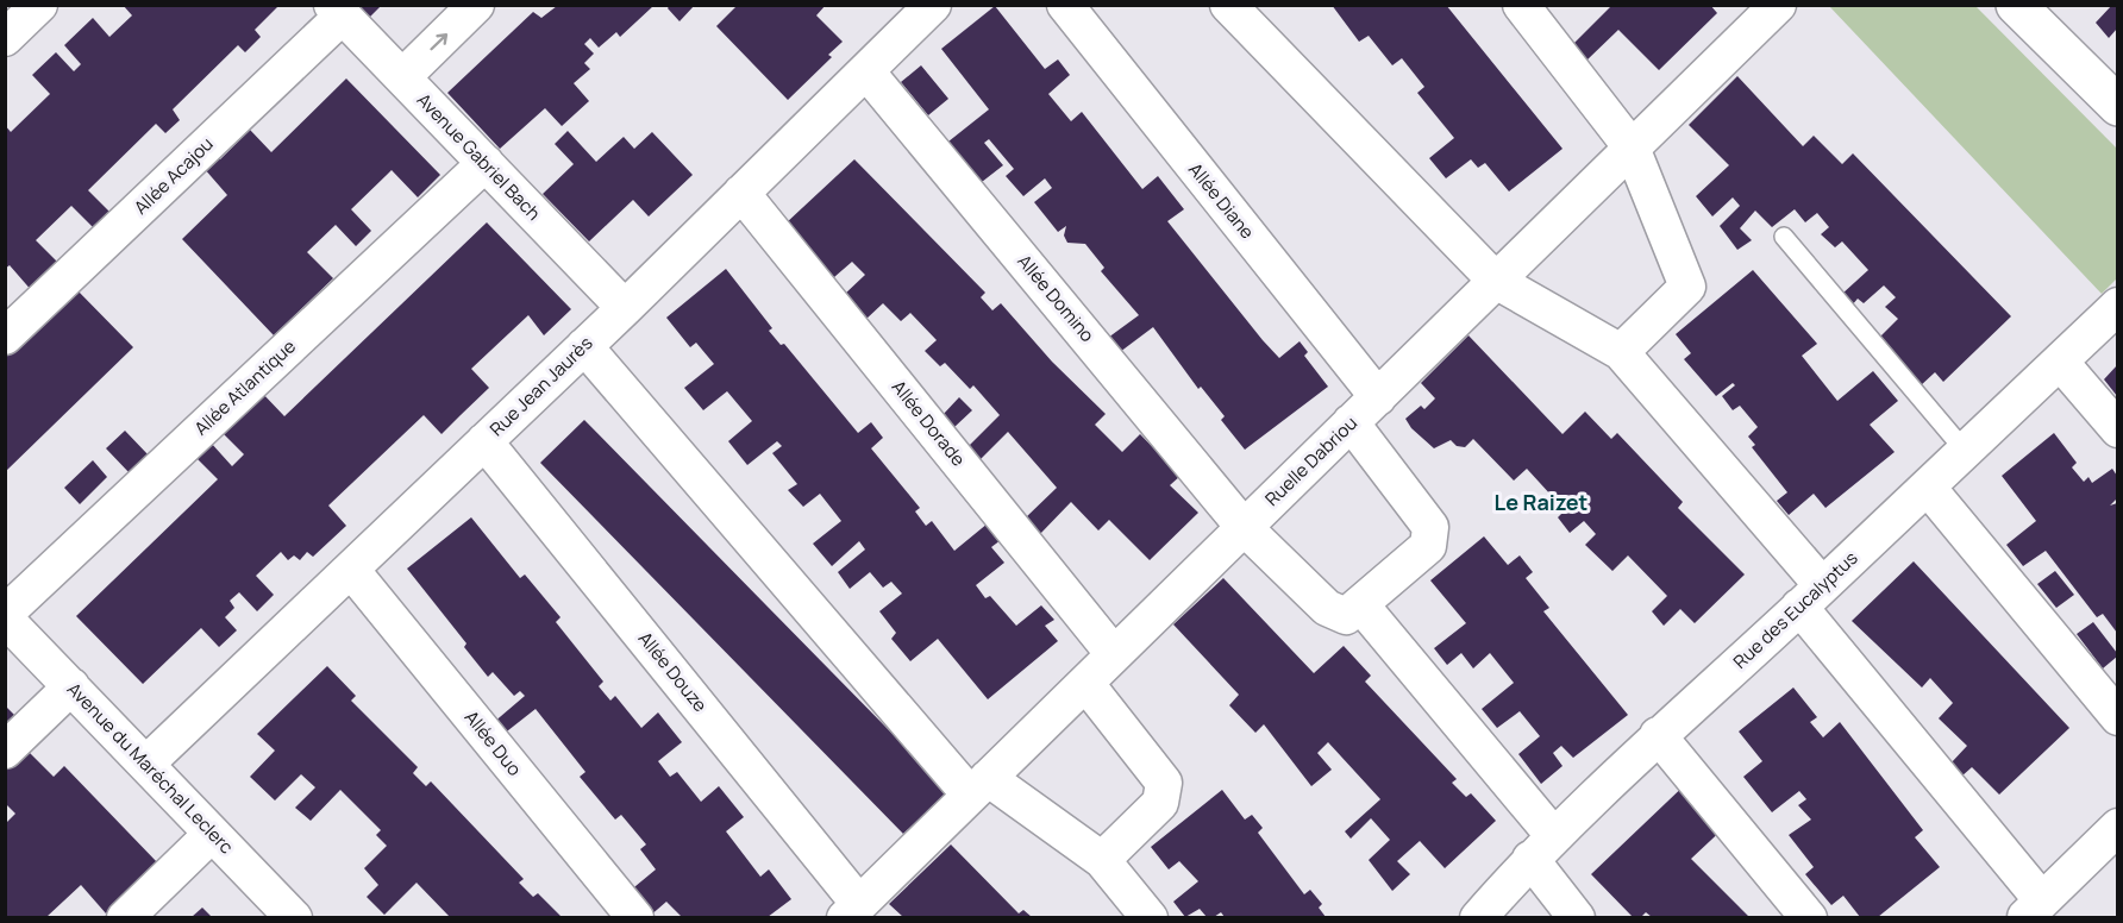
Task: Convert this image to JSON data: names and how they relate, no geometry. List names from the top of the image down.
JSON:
{
  "streets": {
    "street": [
      "Avenue Gabriel Bach",
      "Allée Acajou",
      "Allée Diane",
      "Allée Domino",
      "Rue Jean Jaurès",
      "Allée Atlantique",
      "Allée Dorade",
      "Ruelle Dabriou",
      "Rue des Eucalyptus",
      "Allée Douze",
      "Allée Duo",
      "Avenue du Maréchal Leclerc"
    ]
  },
  "crossings": [
    ["Avenue Gabriel Bach", "Allée Acajou"],
    ["Avenue Gabriel Bach", "Rue Jean Jaurès"],
    ["Avenue Gabriel Bach", "Allée Atlantique"],
    ["Allée Diane", "Ruelle Dabriou"],
    ["Allée Domino", "Rue Jean Jaurès"],
    ["Allée Domino", "Ruelle Dabriou"],
    ["Rue Jean Jaurès", "Allée Dorade"],
    ["Rue Jean Jaurès", "Allée Douze"],
    ["Rue Jean Jaurès", "Allée Duo"],
    ["Rue Jean Jaurès", "Avenue du Maréchal Leclerc"],
    ["Allée Atlantique", "Avenue du Maréchal Leclerc"],
    ["Allée Dorade", "Ruelle Dabriou"],
    ["Ruelle Dabriou", "Allée Douze"]
  ],
  "districts": ["Le Raizet"]
}
